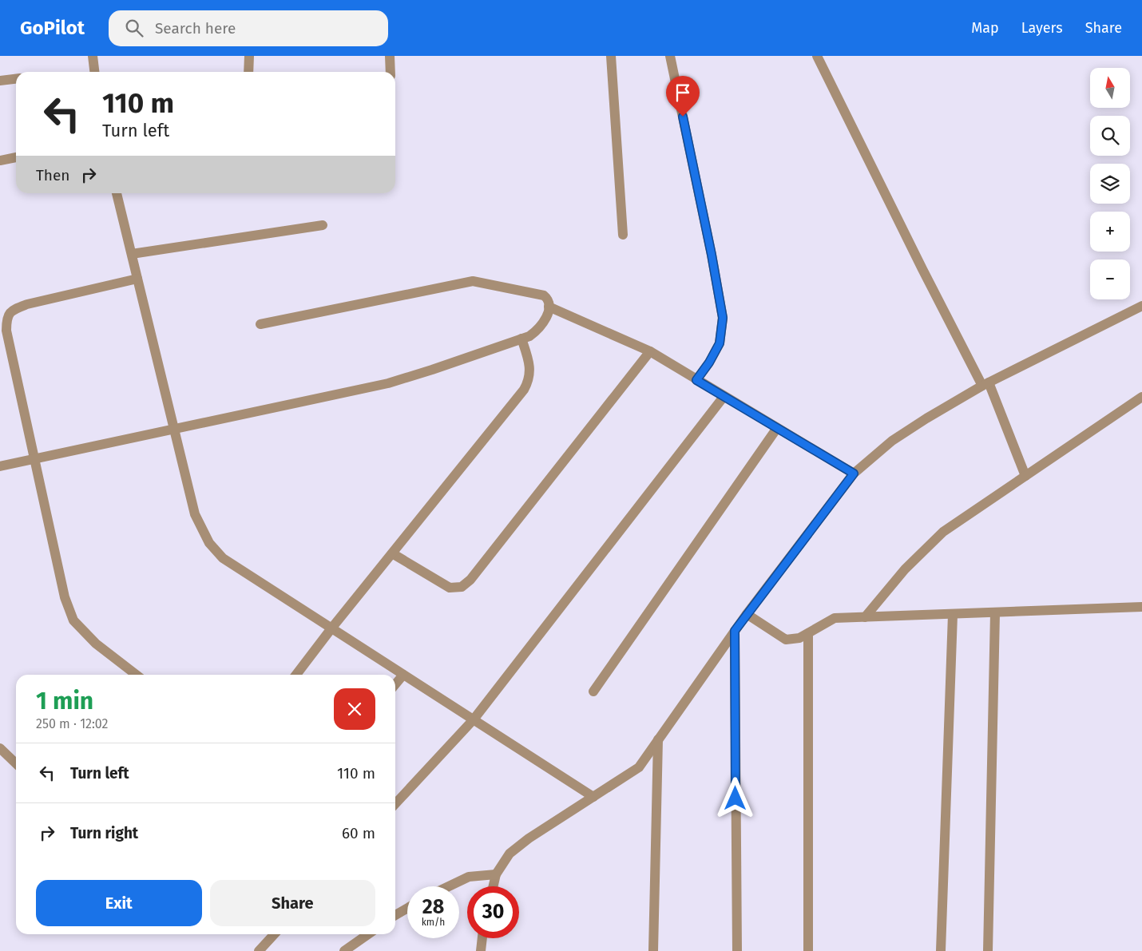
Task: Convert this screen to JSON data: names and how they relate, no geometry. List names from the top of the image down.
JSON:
{
  "north": "top",
  "page": {
    "header": "GoPilot",
    "search": "Search here",
    "nav": ["Map", "Layers", "Share"],
    "map_buttons": ["+", "−"],
    "turn": ["110 m", "Turn left"],
    "then": "Then",
    "heading": ["1 min", "250 m · 12:02"],
    "list": [
      {
        "name": "Turn left",
        "value": "110 m"
      },
      {
        "name": "Turn right",
        "value": "60 m"
      }
    ],
    "buttons": ["Exit", "Share"],
    "speed": "28 km/h",
    "limit": "30"
  }
}
